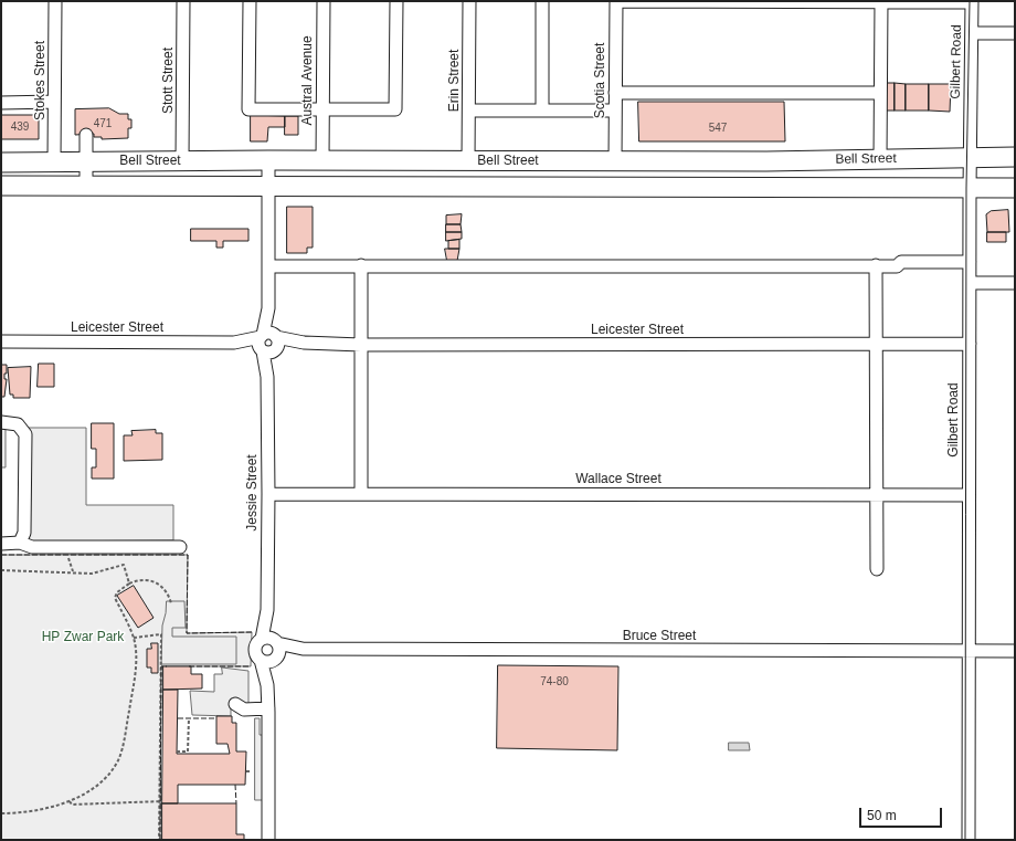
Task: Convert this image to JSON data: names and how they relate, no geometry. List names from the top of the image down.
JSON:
{
  "streets": {
    "highway": ["Bell Street"],
    "street": [
      "Gilbert Road",
      "Stokes Street",
      "Stott Street",
      "Austral Avenue",
      "Erin Street",
      "Scotia Street",
      "Leicester Street",
      "Wallace Street",
      "Jessie Street",
      "Bruce Street"
    ]
  },
  "crossings": [
    ["Gilbert Road", "Bell Street"],
    ["Gilbert Road", "Leicester Street"],
    ["Gilbert Road", "Wallace Street"],
    ["Gilbert Road", "Bruce Street"],
    ["Stokes Street", "Bell Street"],
    ["Stott Street", "Bell Street"],
    ["Austral Avenue", "Bell Street"],
    ["Erin Street", "Bell Street"],
    ["Scotia Street", "Bell Street"],
    ["Bell Street", "Jessie Street"],
    ["Leicester Street", "Jessie Street"],
    ["Wallace Street", "Jessie Street"],
    ["Jessie Street", "Bruce Street"]
  ],
  "parks": ["HP Zwar Park"],
  "house_numbers": [
    "471",
    "439",
    "547",
    "74-80"
  ],
  "scale_bar": "50 m"
}
